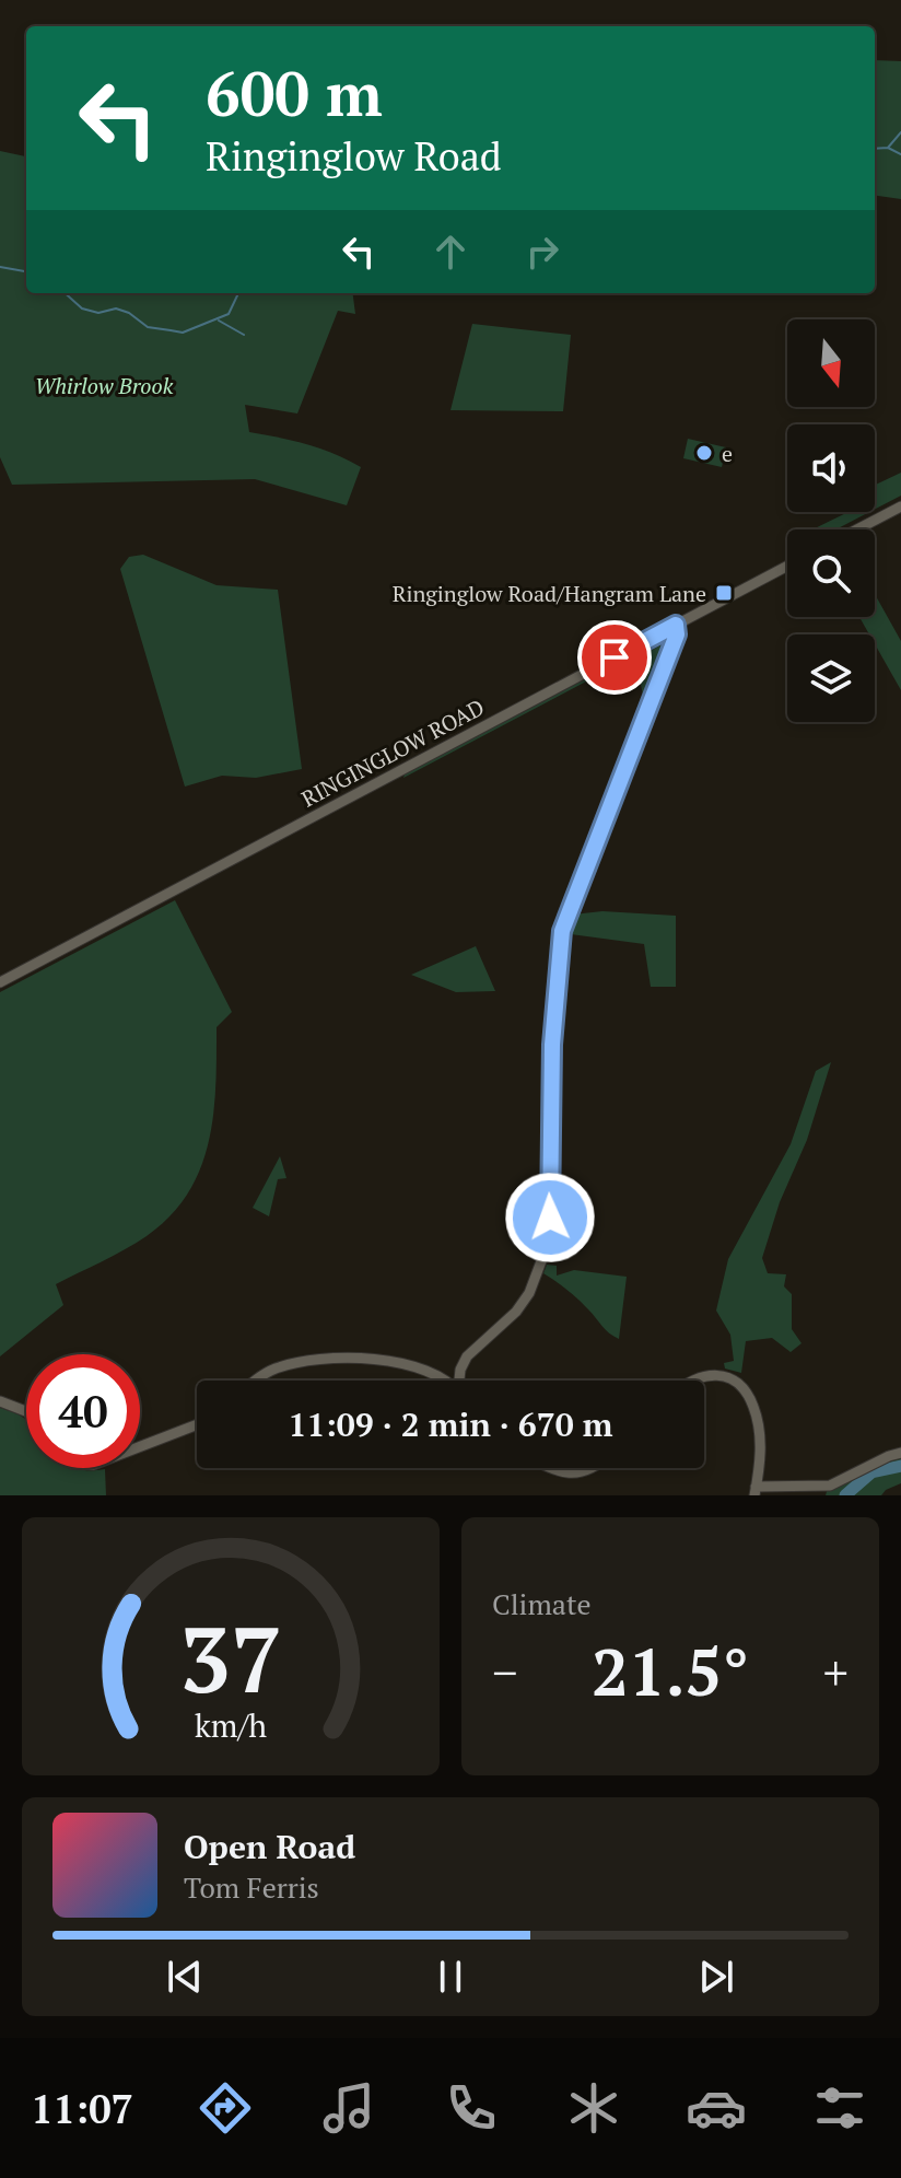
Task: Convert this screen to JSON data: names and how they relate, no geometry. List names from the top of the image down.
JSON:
{
  "streets": {
    "street": ["RINGINGLOW ROAD"]
  },
  "parks": ["Whirlow Brook"],
  "places": {
    "other": ["e"],
    "transit": ["Ringinglow Road/Hangram Lane"]
  },
  "north": "bottom",
  "page": {
    "turn": ["600 m", "Ringinglow Road"],
    "limit": "40",
    "trip": "11:09 · 2 min · 670 m",
    "tile": "Climate",
    "heat": ["−", "21.5°", "+"],
    "song": ["Open Road", "Tom Ferris"],
    "tabs": "11:07",
    "gauge": ["37", "km/h"]
  }
}
